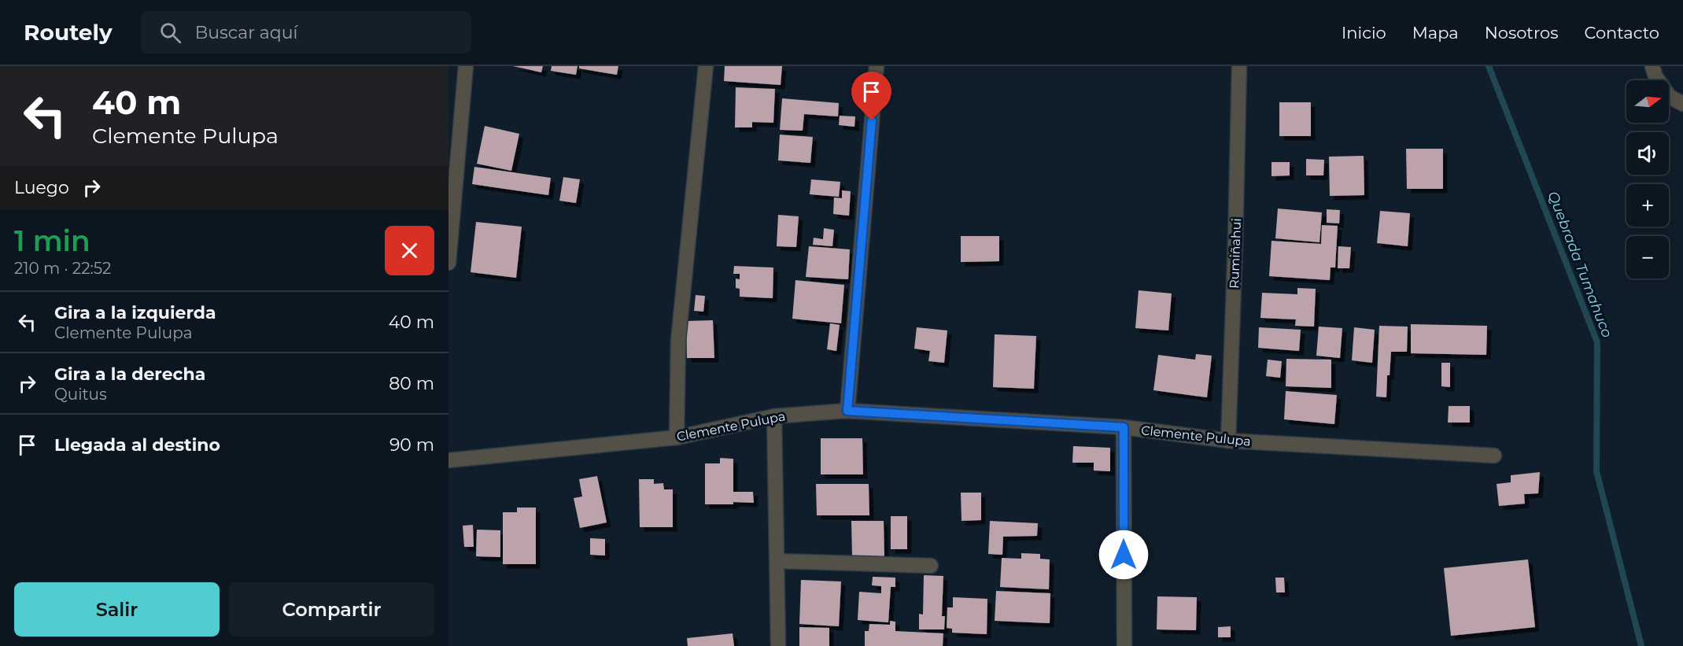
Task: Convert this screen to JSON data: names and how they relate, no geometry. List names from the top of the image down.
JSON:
{
  "streets": {
    "street": ["Rumiñahui", "Clemente Pulupa"]
  },
  "crossings": [
    ["Rumiñahui", "Clemente Pulupa"]
  ],
  "water": ["Quebrada Tumahuco"],
  "north": "right",
  "page": {
    "header": "Routely",
    "search": "Buscar aquí",
    "nav": [
      "Inicio",
      "Mapa",
      "Nosotros",
      "Contacto"
    ],
    "turn": ["40 m", "Clemente Pulupa"],
    "map_buttons": ["+", "−"],
    "then": "Luego",
    "heading": ["1 min", "210 m · 22:52"],
    "list": [
      {
        "name": "Gira a la izquierda",
        "note": "Clemente Pulupa",
        "value": "40 m"
      },
      {
        "name": "Gira a la derecha",
        "note": "Quitus",
        "value": "80 m"
      },
      {
        "name": "Llegada al destino",
        "value": "90 m"
      }
    ],
    "buttons": ["Salir", "Compartir"]
  }
}
